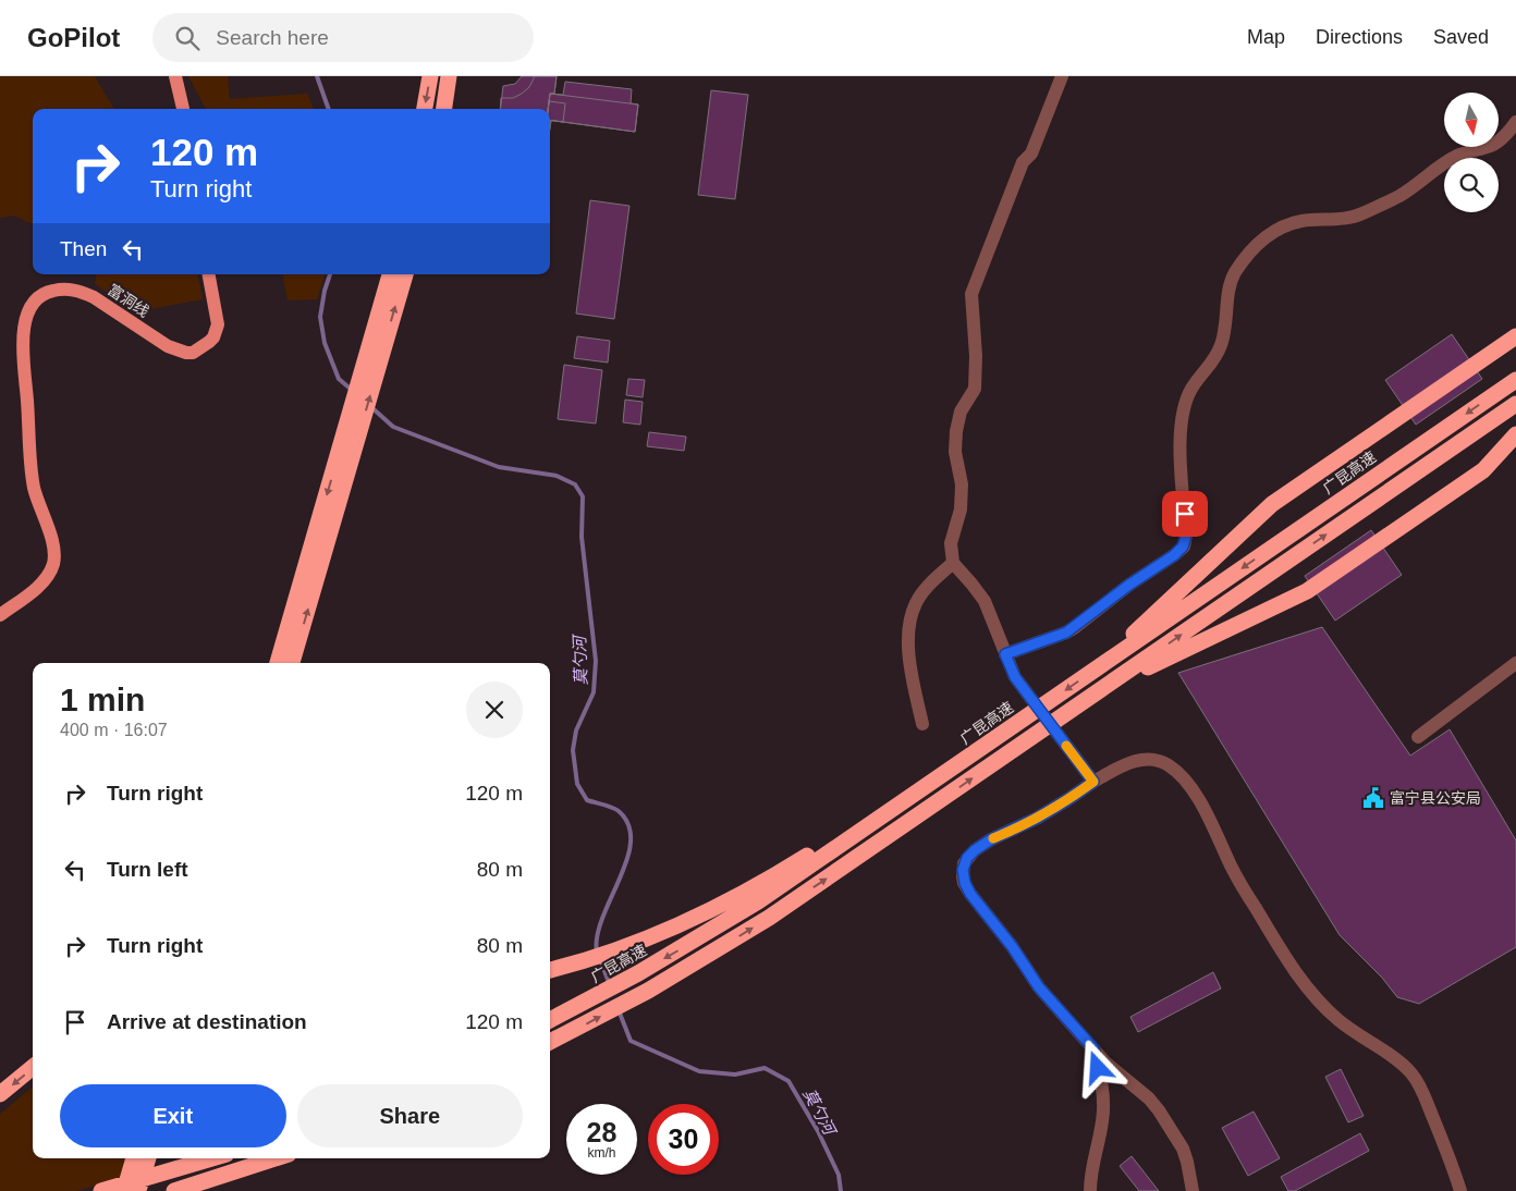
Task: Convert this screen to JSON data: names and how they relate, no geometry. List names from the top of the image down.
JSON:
{
  "streets": {
    "highway": ["广昆高速"],
    "main road": ["富洞线"]
  },
  "water": ["莫勺河"],
  "places": {
    "public building": ["富宁县公安局"]
  },
  "north": "bottom",
  "page": {
    "header": "GoPilot",
    "search": "Search here",
    "nav": ["Map", "Directions", "Saved"],
    "turn": ["120 m", "Turn right"],
    "then": "Then",
    "heading": ["1 min", "400 m · 16:07"],
    "list": [
      {
        "name": "Turn right",
        "value": "120 m"
      },
      {
        "name": "Turn left",
        "value": "80 m"
      },
      {
        "name": "Turn right",
        "value": "80 m"
      },
      {
        "name": "Arrive at destination",
        "value": "120 m"
      }
    ],
    "buttons": ["Exit", "Share"],
    "speed": "28 km/h",
    "limit": "30"
  }
}
